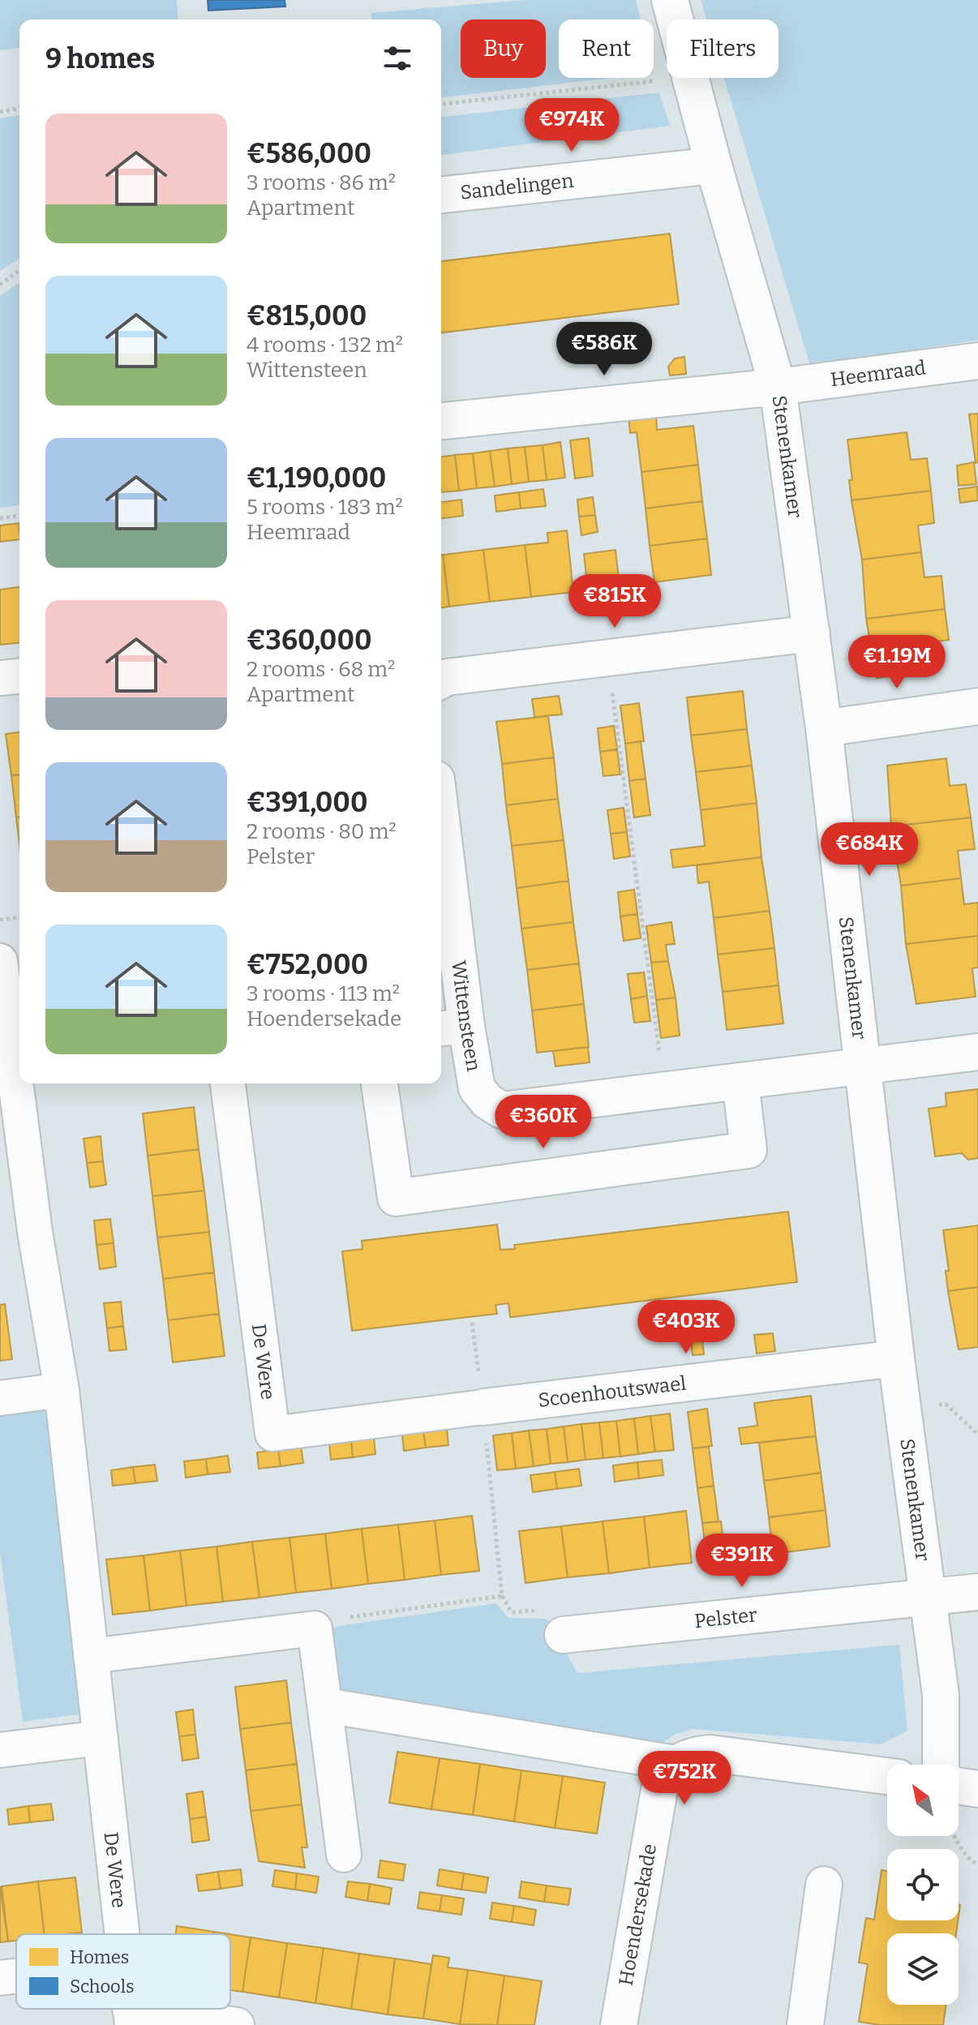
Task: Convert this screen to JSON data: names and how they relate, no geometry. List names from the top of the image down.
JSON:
{
  "streets": {
    "street": [
      "Sandelingen",
      "Heemraad",
      "Stenenkamer",
      "Wittensteen",
      "De Were",
      "Scoenhoutswael",
      "Pelster",
      "Hoendersekade"
    ]
  },
  "crossings": [
    ["Sandelingen", "Stenenkamer"],
    ["Heemraad", "Stenenkamer"],
    ["Stenenkamer", "Wittensteen"],
    ["Stenenkamer", "Scoenhoutswael"],
    ["Stenenkamer", "Pelster"],
    ["De Were", "Scoenhoutswael"]
  ],
  "legend": ["Homes", "Schools"],
  "north": "top left",
  "page": {
    "chip": ["Buy", "Rent", "Filters"],
    "heading": "9 homes",
    "list": [
      {
        "name": "€586,000",
        "note": "3 rooms · 86 m² · Apartment"
      },
      {
        "name": "€815,000",
        "note": "4 rooms · 132 m² · Wittensteen"
      },
      {
        "name": "€1,190,000",
        "note": "5 rooms · 183 m² · Heemraad"
      },
      {
        "name": "€360,000",
        "note": "2 rooms · 68 m² · Apartment"
      },
      {
        "name": "€391,000",
        "note": "2 rooms · 80 m² · Pelster"
      },
      {
        "name": "€752,000",
        "note": "3 rooms · 113 m² · Hoendersekade"
      }
    ],
    "price": [
      "€974K",
      "€586K",
      "€815K",
      "€1.19M",
      "€684K",
      "€360K",
      "€403K",
      "€391K",
      "€752K"
    ]
  }
}
